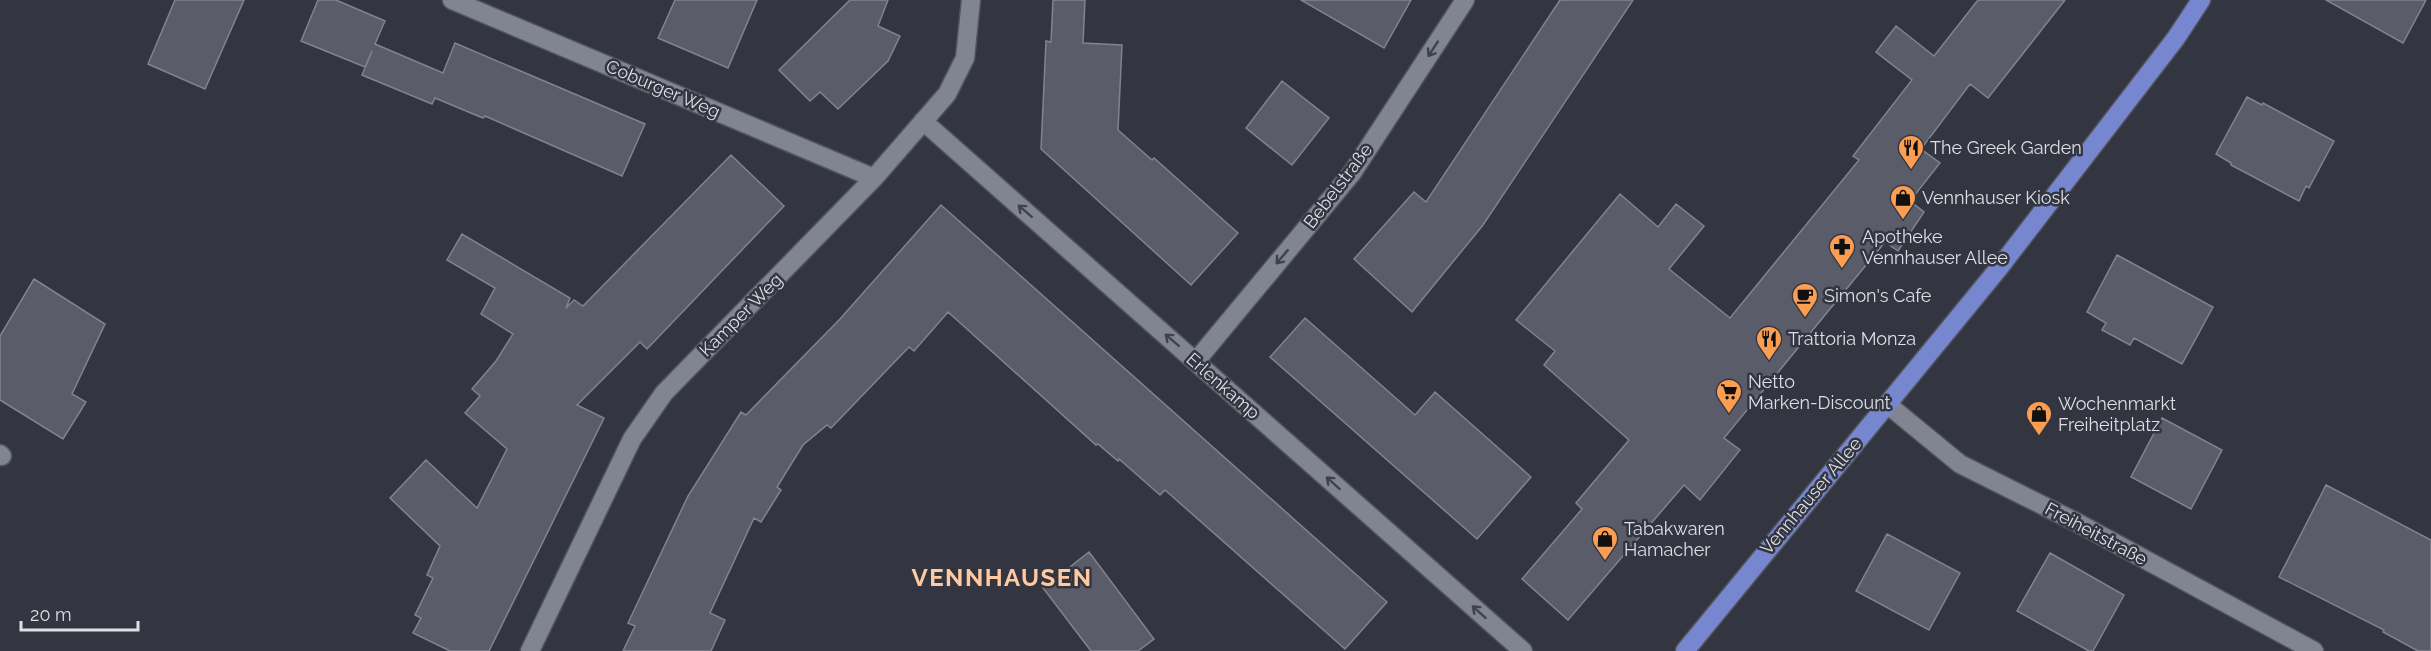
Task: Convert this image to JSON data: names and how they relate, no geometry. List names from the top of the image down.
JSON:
{
  "streets": {
    "main road": ["Vennhauser Allee"],
    "street": [
      "Coburger Weg",
      "Bebelstraße",
      "Kamper Weg",
      "Erlenkamp",
      "Freiheitstraße"
    ]
  },
  "crossings": [
    ["Coburger Weg", "Kamper Weg"],
    ["Bebelstraße", "Erlenkamp"],
    ["Kamper Weg", "Erlenkamp"],
    ["Vennhauser Allee", "Freiheitstraße"]
  ],
  "one_way": ["Bebelstraße", "Erlenkamp"],
  "districts": ["VENNHAUSEN"],
  "places": {
    "restaurant": ["The Greek Garden", "Trattoria Monza"],
    "shop": ["Vennhauser Kiosk", "Wochenmarkt Freiheitplatz", "Tabakwaren Hamacher"],
    "pharmacy": ["Apotheke Vennhauser Allee"],
    "cafe": ["Simon's Cafe"],
    "supermarket": ["Netto Marken-Discount"]
  },
  "scale_bar": "20 m"
}
